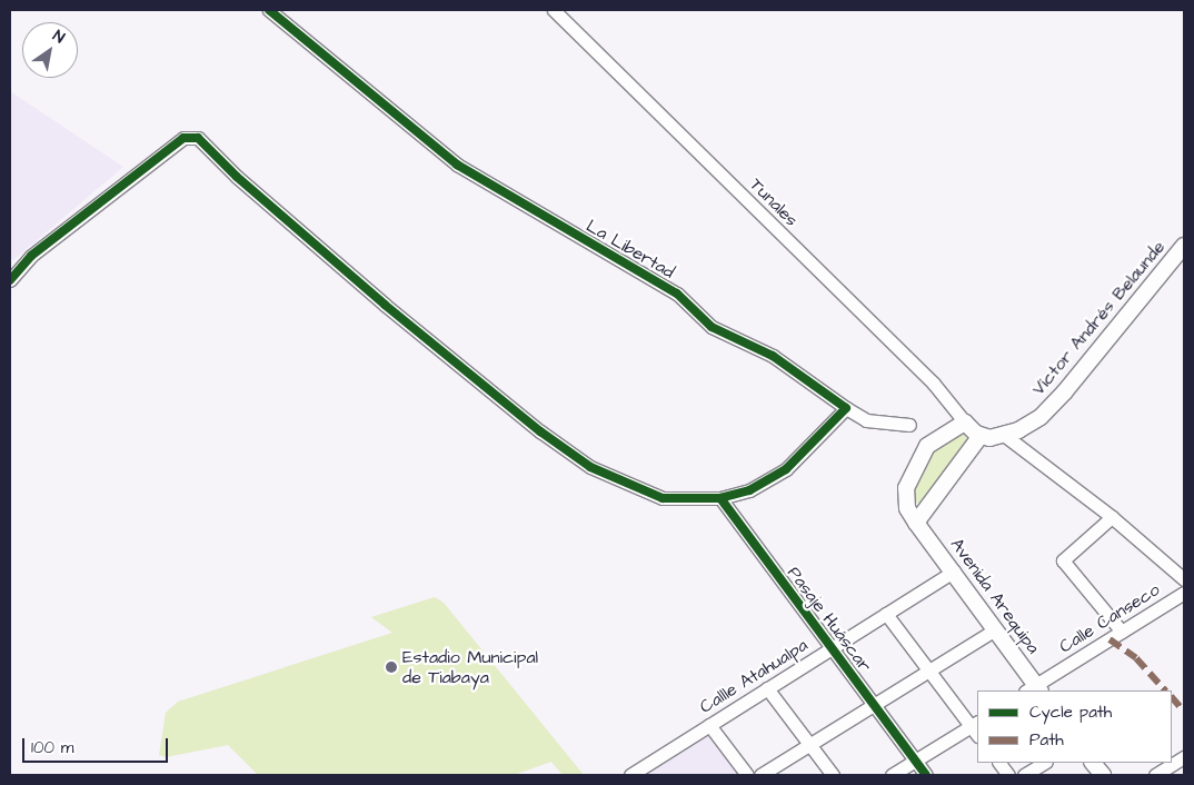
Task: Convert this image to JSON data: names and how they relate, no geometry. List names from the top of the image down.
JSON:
{
  "streets": {
    "main road": ["Víctor Andrés Belaunde", "Avenida Arequipa"],
    "street": [
      "Tunales",
      "La Libertad",
      "Calle Canseco",
      "Pasaje Huáscar",
      "Callle Atahualpa"
    ]
  },
  "crossings": [
    ["Tunales", "Avenida Arequipa"],
    ["Avenida Arequipa", "Calle Canseco"],
    ["Avenida Arequipa", "Callle Atahualpa"],
    ["Pasaje Huáscar", "Callle Atahualpa"]
  ],
  "places": ["Estadio Municipal de Tiabaya"],
  "legend": ["Cycle path", "Path"],
  "scale_bar": "100 m",
  "north": "top right"
}
